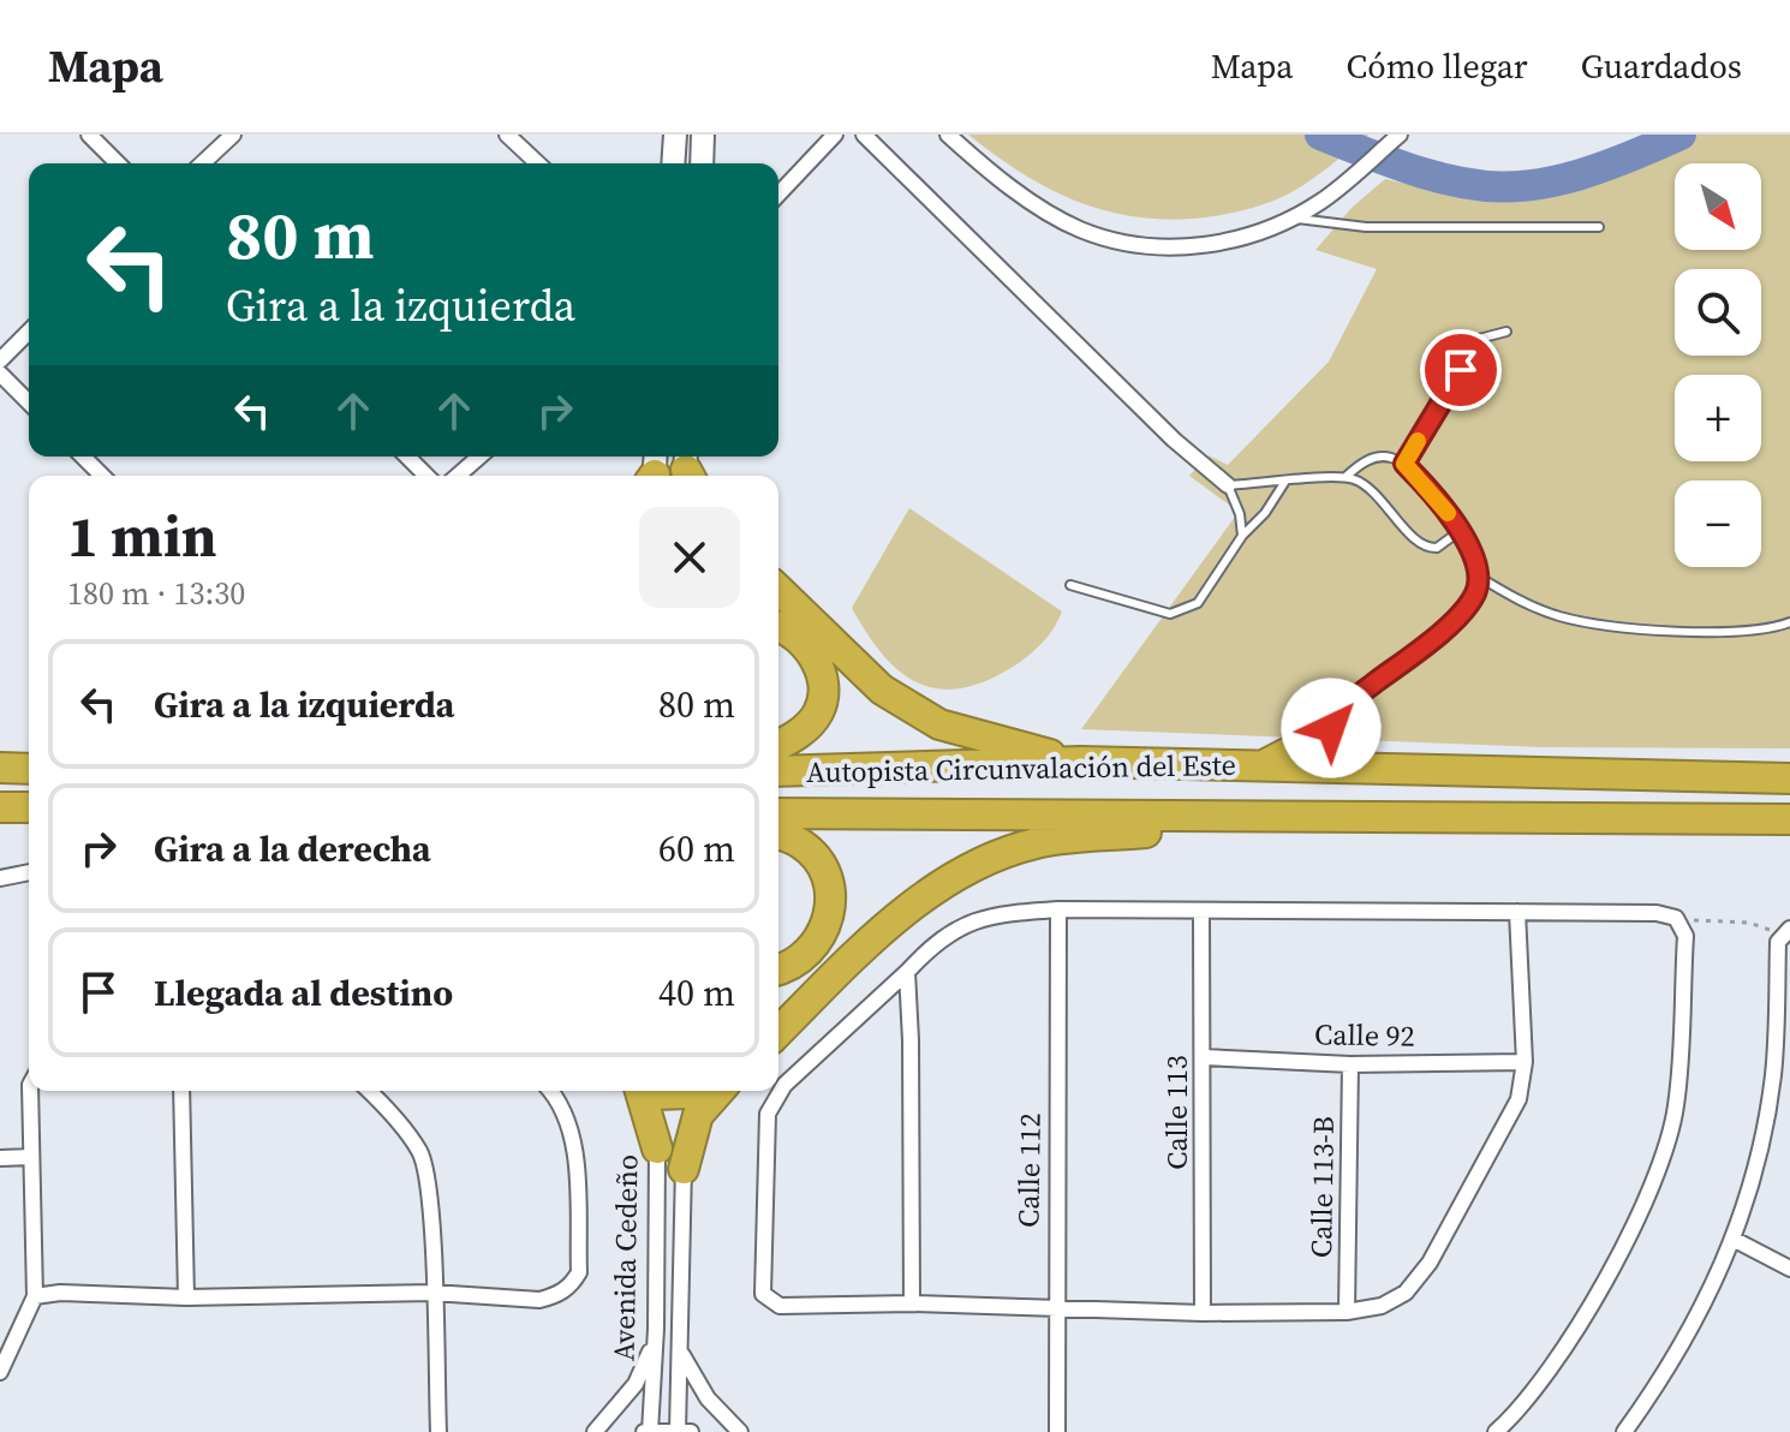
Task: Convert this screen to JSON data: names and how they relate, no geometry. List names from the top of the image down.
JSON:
{
  "streets": {
    "highway": ["Autopista Circunvalación del Este"],
    "street": [
      "Calle 92",
      "Calle 113",
      "Calle 112",
      "Calle 113-B",
      "Avenida Cedeño"
    ]
  },
  "crossings": [
    ["Calle 92", "Calle 113"],
    ["Calle 92", "Calle 113-B"]
  ],
  "north": "bottom right",
  "page": {
    "header": "Mapa",
    "nav": ["Mapa", "Cómo llegar", "Guardados"],
    "map_buttons": ["+", "−"],
    "turn": ["80 m", "Gira a la izquierda"],
    "heading": ["1 min", "180 m · 13:30"],
    "list": [
      {
        "name": "Gira a la izquierda",
        "value": "80 m"
      },
      {
        "name": "Gira a la derecha",
        "value": "60 m"
      },
      {
        "name": "Llegada al destino",
        "value": "40 m"
      }
    ]
  }
}
